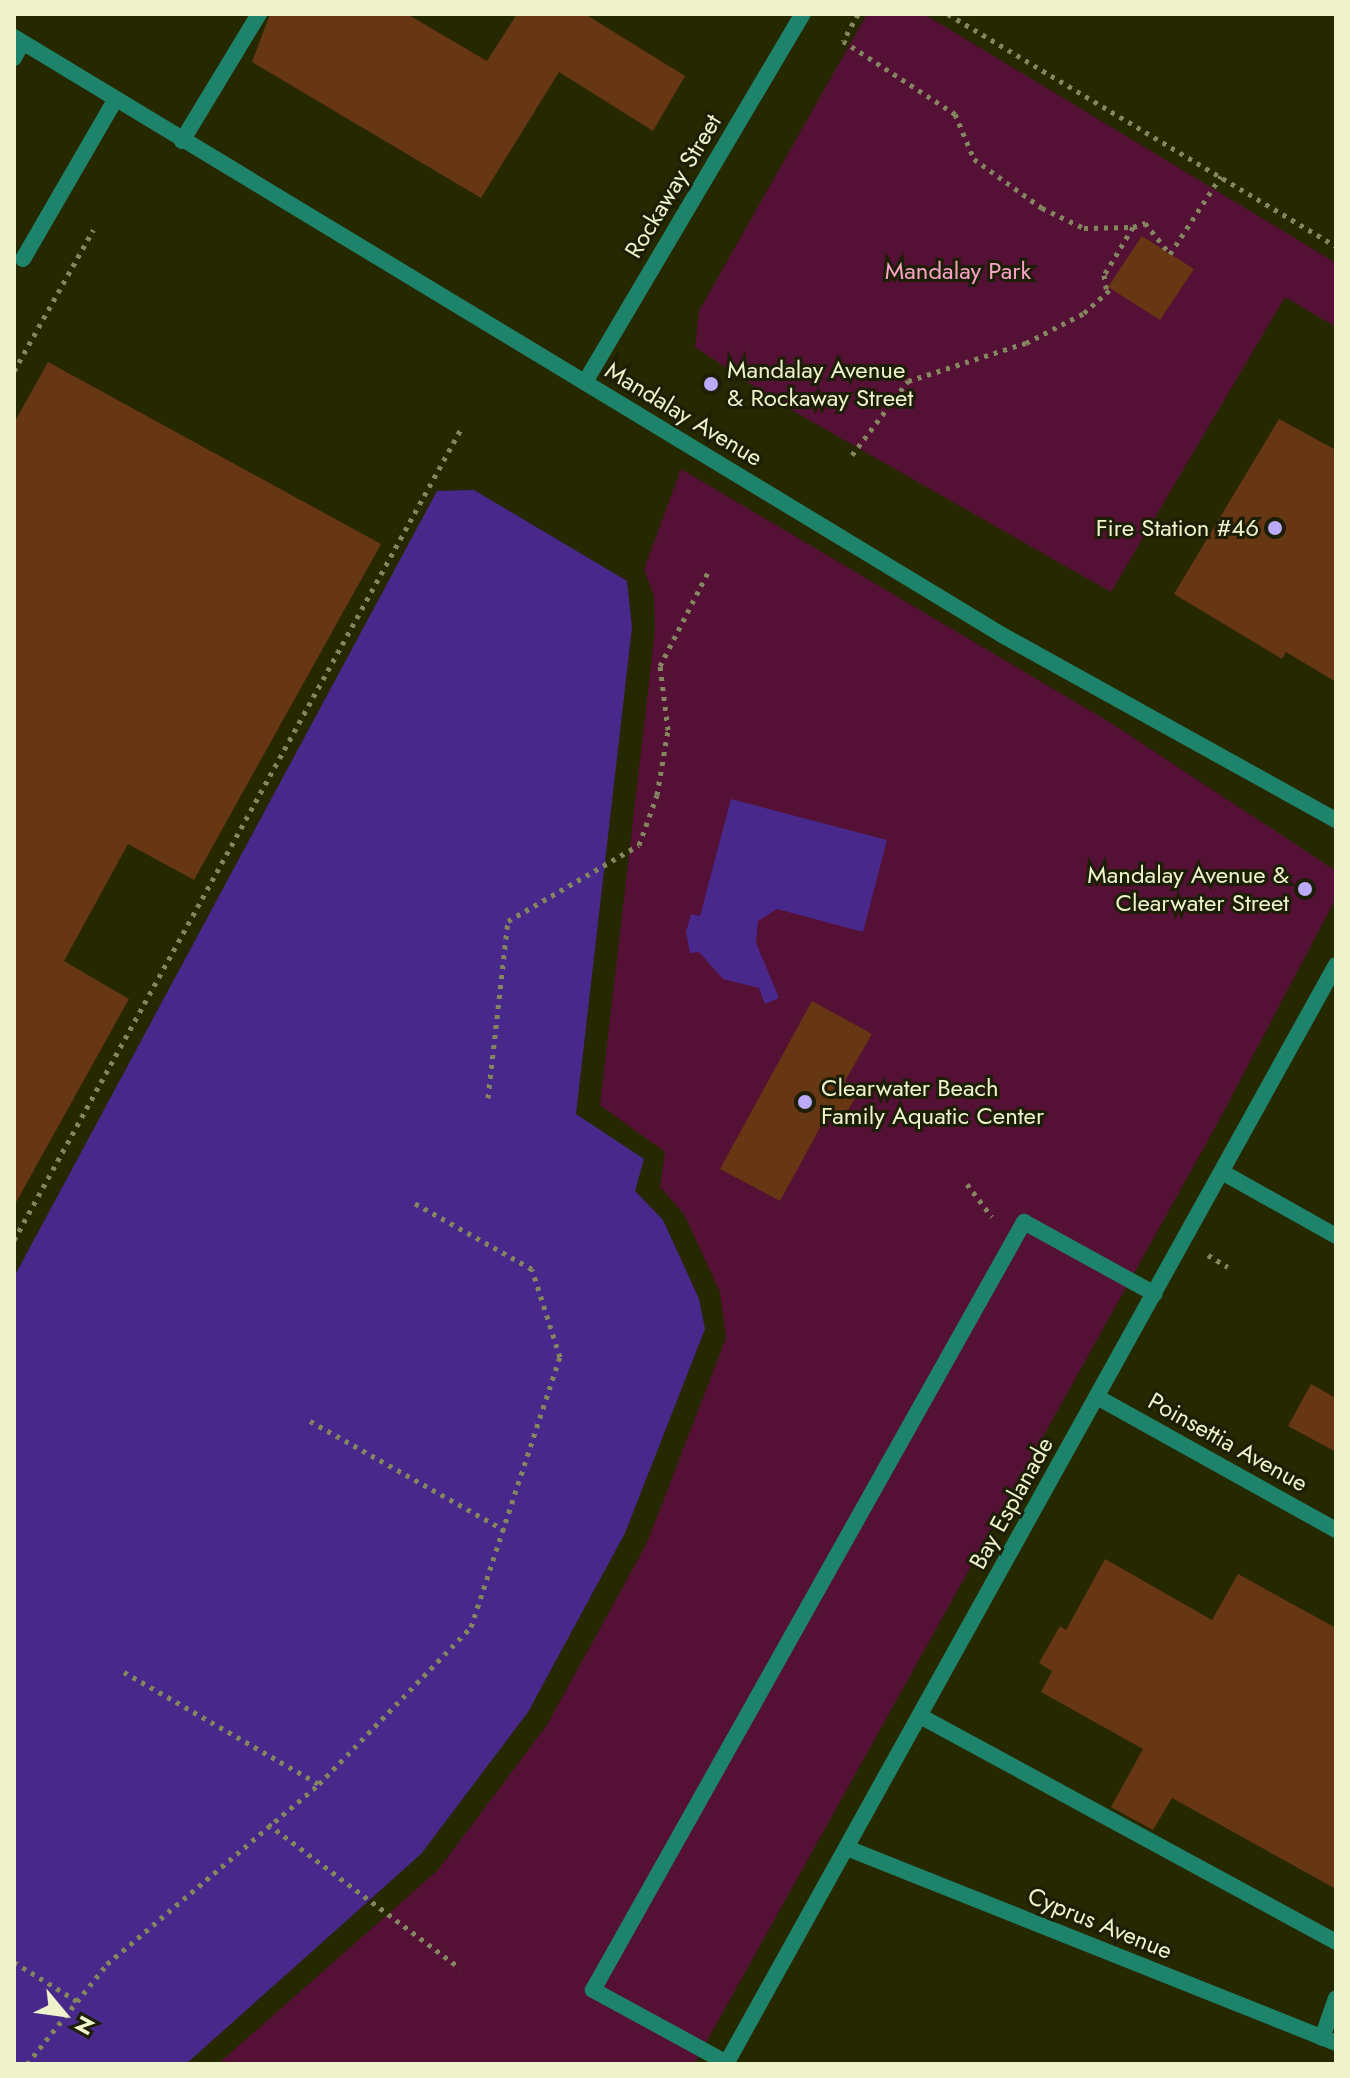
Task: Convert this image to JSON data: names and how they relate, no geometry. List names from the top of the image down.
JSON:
{
  "streets": {
    "street": [
      "Rockaway Street",
      "Mandalay Avenue",
      "Poinsettia Avenue",
      "Bay Esplanade",
      "Cyprus Avenue"
    ]
  },
  "crossings": [
    ["Rockaway Street", "Mandalay Avenue"],
    ["Poinsettia Avenue", "Bay Esplanade"],
    ["Bay Esplanade", "Cyprus Avenue"]
  ],
  "parks": ["Mandalay Park"],
  "places": [
    "Mandalay Avenue & Rockaway Street",
    "Fire Station #46",
    "Mandalay Avenue & Clearwater Street",
    "Clearwater Beach Family Aquatic Center"
  ],
  "north": "bottom right"
}
